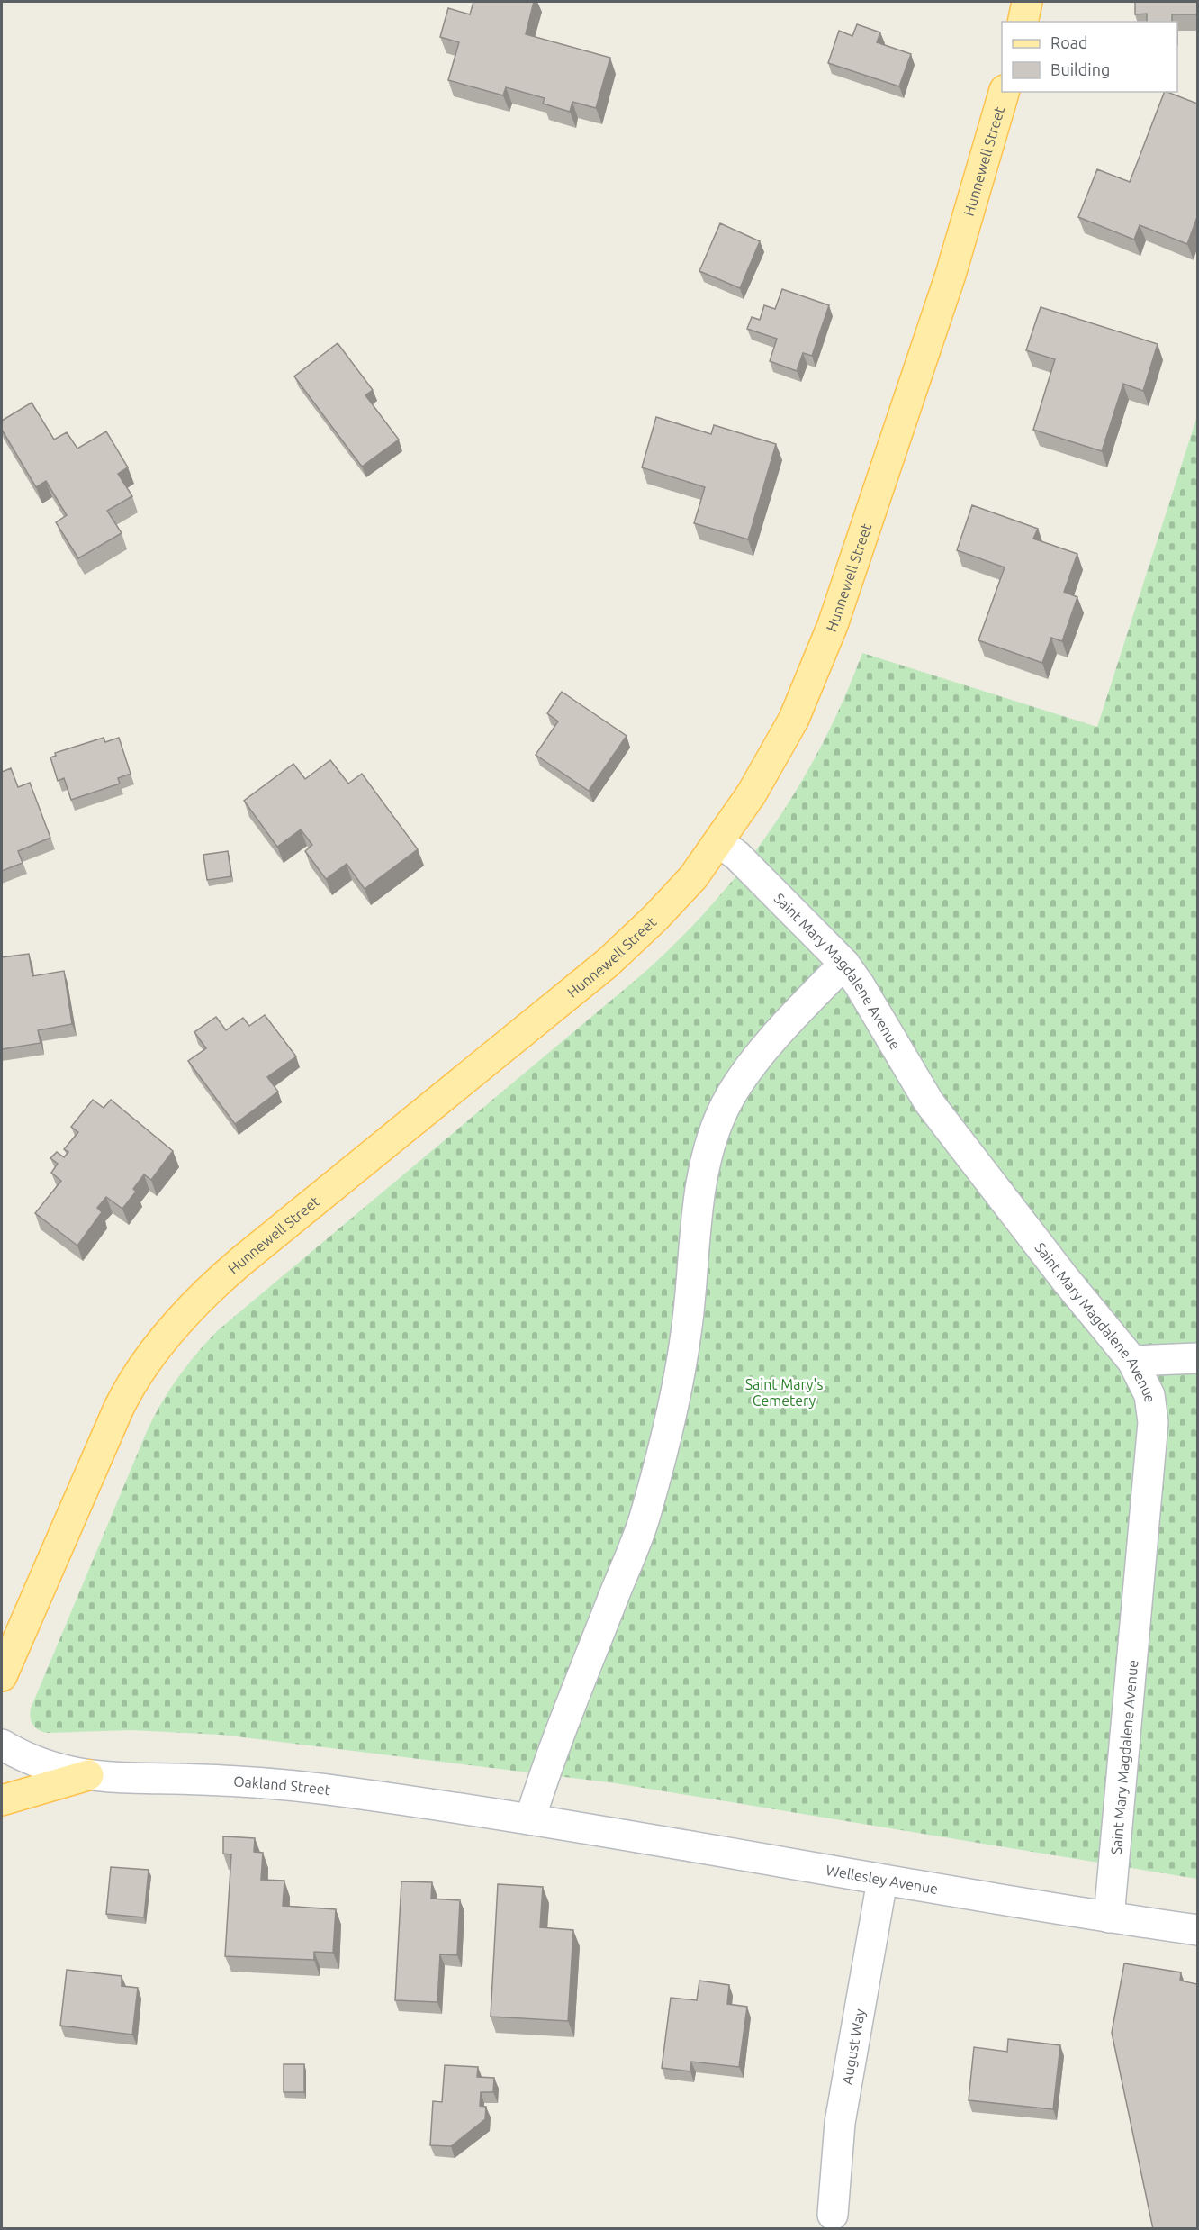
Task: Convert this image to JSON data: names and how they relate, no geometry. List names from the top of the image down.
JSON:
{
  "streets": {
    "main road": ["Hunnewell Street"],
    "street": [
      "Saint Mary Magdalene Avenue",
      "Oakland Street",
      "Wellesley Avenue",
      "August Way"
    ]
  },
  "crossings": [
    ["Hunnewell Street", "Saint Mary Magdalene Avenue"],
    ["Saint Mary Magdalene Avenue", "Wellesley Avenue"],
    ["Oakland Street", "Wellesley Avenue"],
    ["Wellesley Avenue", "August Way"]
  ],
  "parks": ["Saint Mary's Cemetery"],
  "legend": ["Road", "Building"]
}
